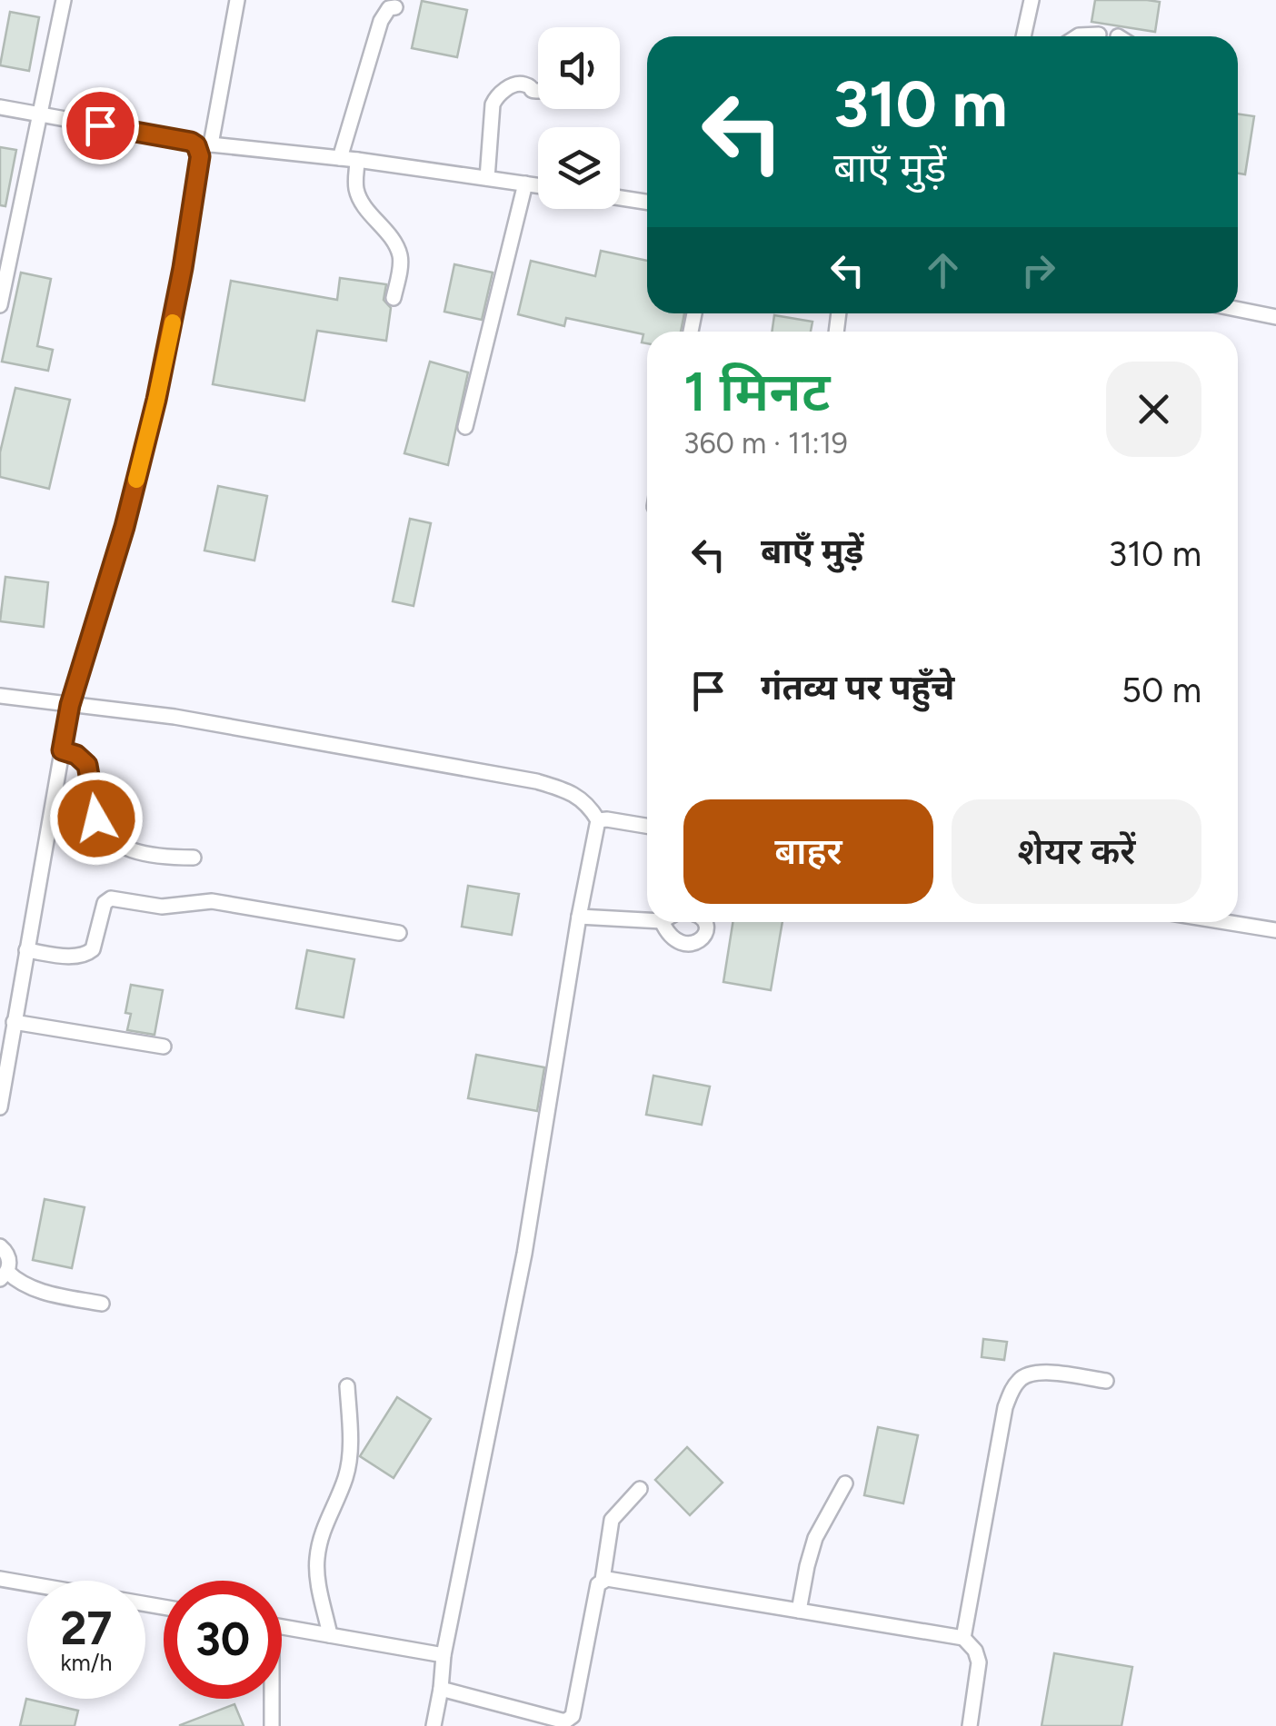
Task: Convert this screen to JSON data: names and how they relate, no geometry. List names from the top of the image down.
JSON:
{
  "page": {
    "turn": ["310 m", "बाएँ मुड़ें"],
    "heading": ["1 मिनट", "360 m · 11:19"],
    "list": [
      {
        "name": "बाएँ मुड़ें",
        "value": "310 m"
      },
      {
        "name": "गंतव्य पर पहुँचे",
        "value": "50 m"
      }
    ],
    "buttons": ["बाहर", "शेयर करें"],
    "speed": "27 km/h",
    "limit": "30"
  }
}
